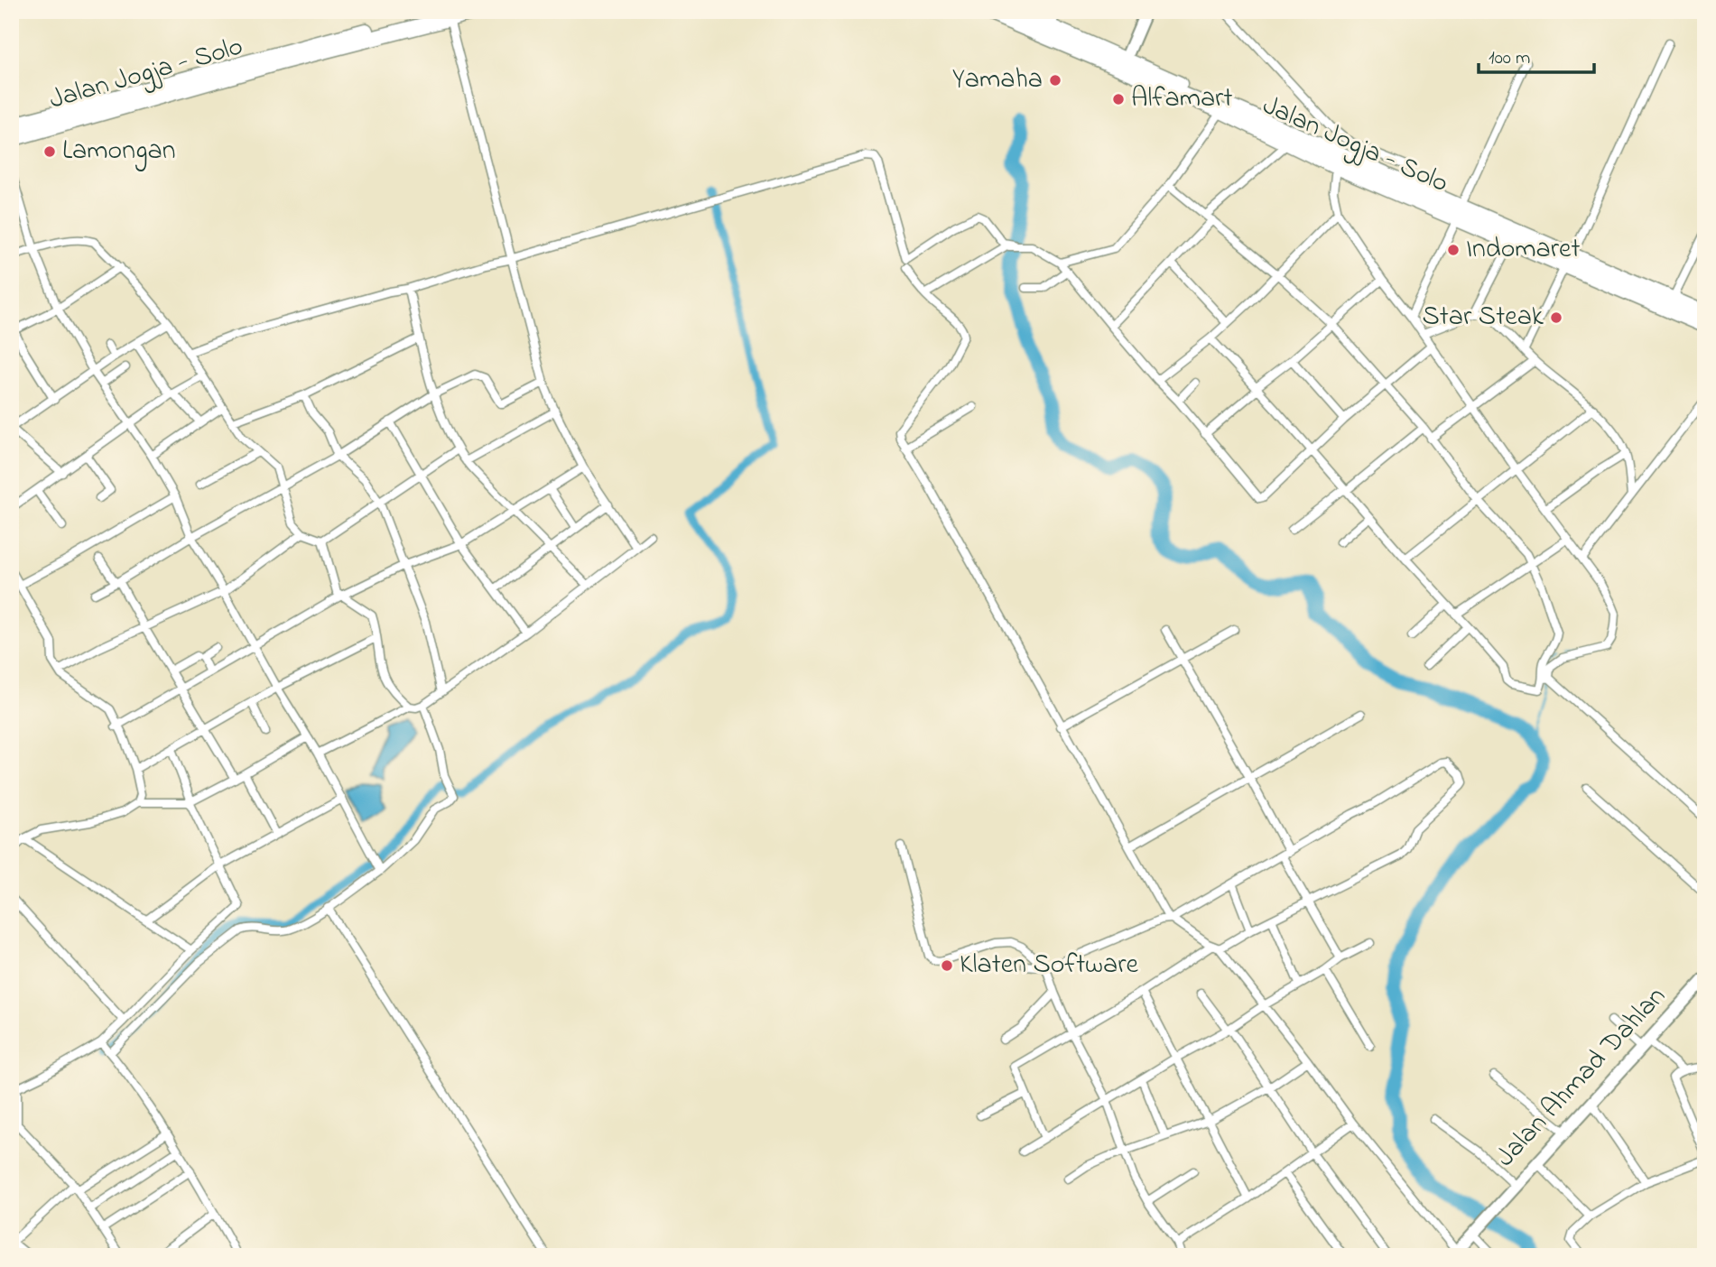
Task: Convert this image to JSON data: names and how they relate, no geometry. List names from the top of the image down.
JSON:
{
  "streets": {
    "highway": ["Jalan Jogja - Solo"],
    "street": ["Jalan Ahmad Dahlan"]
  },
  "places": [
    "Yamaha",
    "Alfamart",
    "Lamongan",
    "Indomaret",
    "Star Steak",
    "Klaten Software"
  ],
  "scale_bar": "100 m"
}
